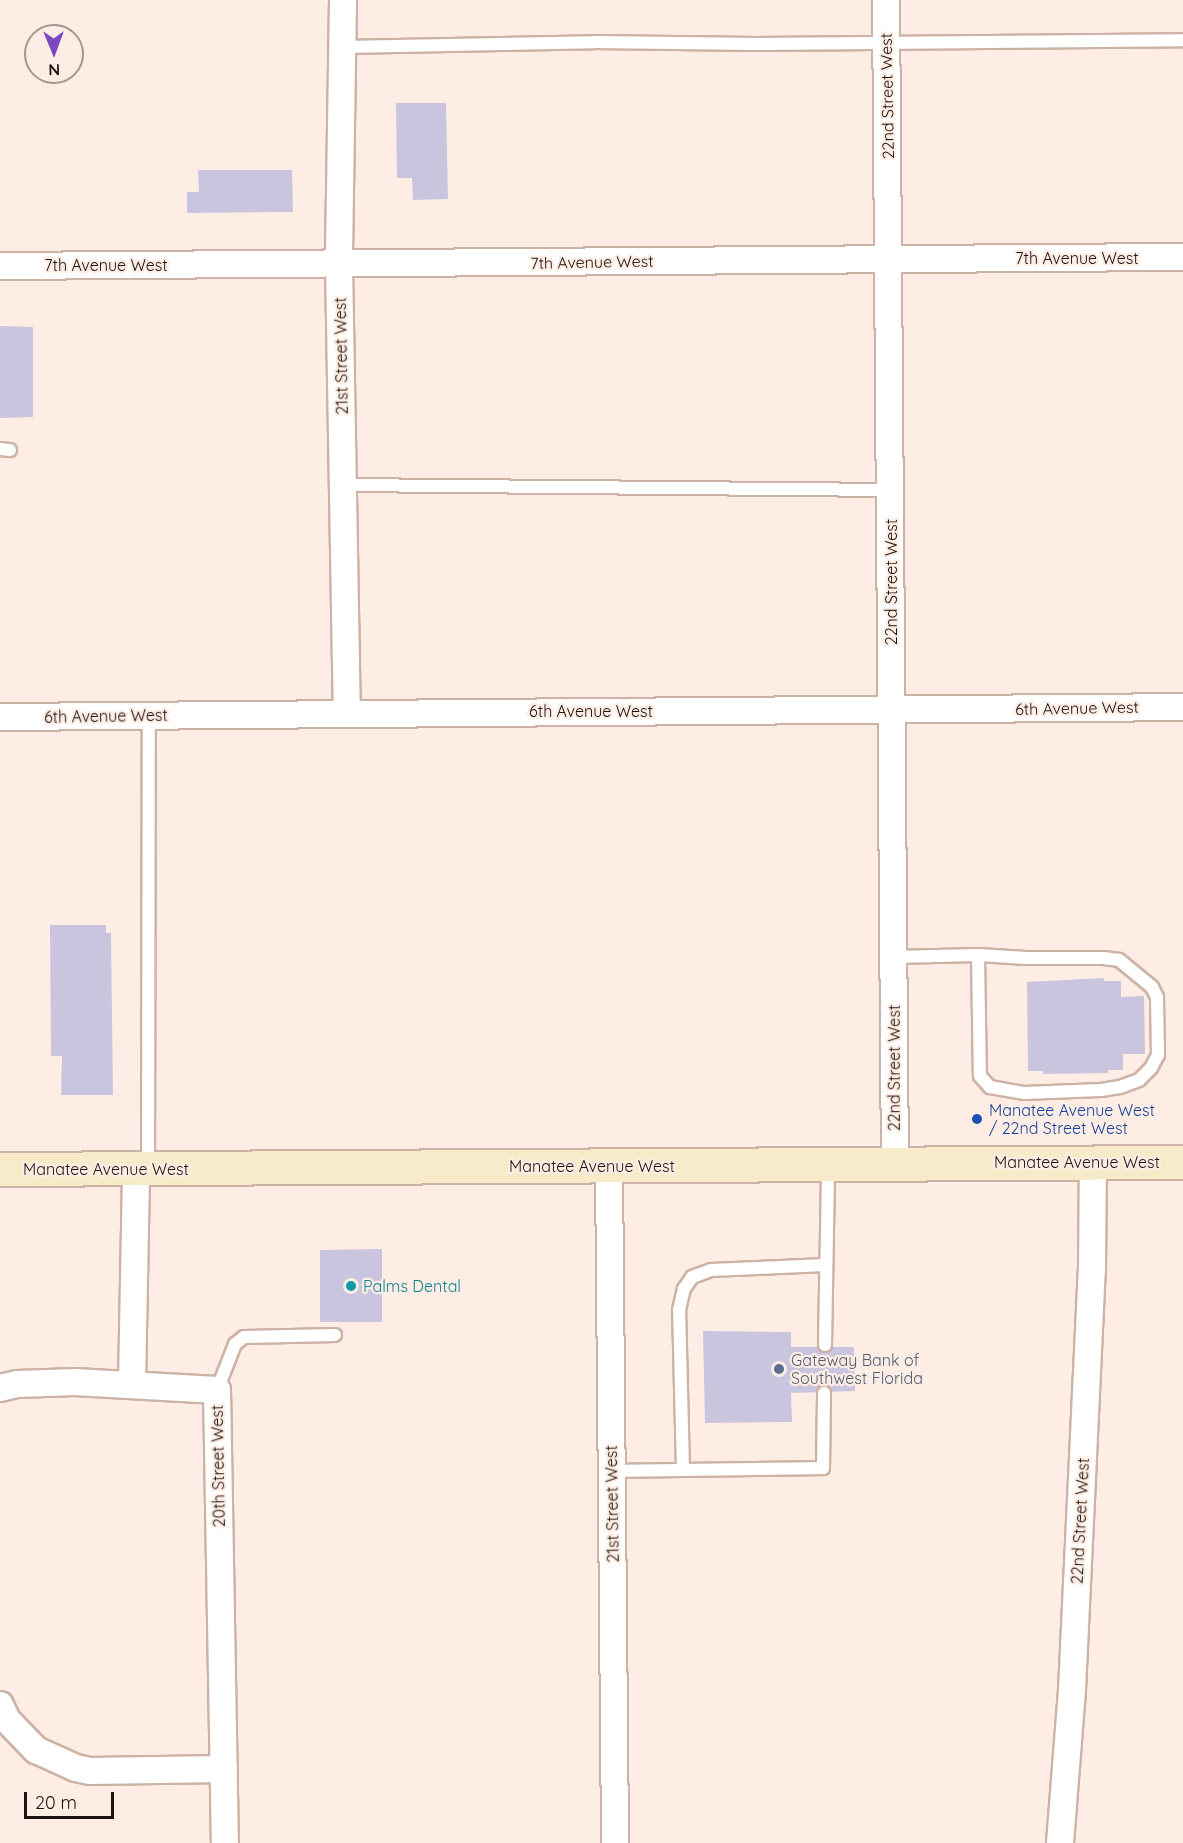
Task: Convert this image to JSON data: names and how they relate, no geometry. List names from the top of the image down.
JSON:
{
  "streets": {
    "main road": ["Manatee Avenue West"],
    "street": [
      "22nd Street West",
      "7th Avenue West",
      "21st Street West",
      "6th Avenue West",
      "20th Street West"
    ]
  },
  "crossings": [
    ["22nd Street West", "7th Avenue West"],
    ["22nd Street West", "6th Avenue West"],
    ["22nd Street West", "Manatee Avenue West"],
    ["7th Avenue West", "21st Street West"],
    ["21st Street West", "6th Avenue West"],
    ["21st Street West", "Manatee Avenue West"]
  ],
  "places": ["Manatee Avenue West / 22nd Street West", "Palms Dental", "Gateway Bank of Southwest Florida"],
  "scale_bar": "20 m",
  "north": "bottom"
}
